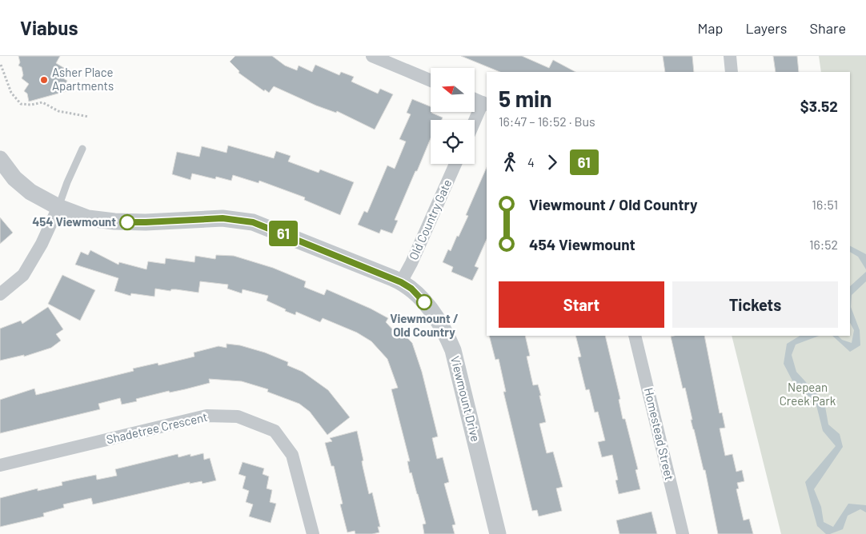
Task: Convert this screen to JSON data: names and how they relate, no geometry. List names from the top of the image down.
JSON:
{
  "streets": {
    "street": [
      "Old Country Gate",
      "Viewmount Drive",
      "Shadetree Crescent",
      "Homestead Street"
    ]
  },
  "crossings": [
    ["Old Country Gate", "Viewmount Drive"]
  ],
  "parks": ["Nepean Creek Park"],
  "places": ["Asher Place Apartments", "454 Viewmount", "Viewmount / Old Country"],
  "lines": ["bus line 61"],
  "north": "left",
  "page": {
    "header": "Viabus",
    "nav": ["Map", "Layers", "Share"],
    "on_map": "61",
    "heading": ["5 min", "16:47 – 16:52 · Bus", "$3.52"],
    "legs": ["4", "61"],
    "list": [
      {
        "name": "Viewmount / Old Country",
        "value": "16:51"
      },
      {
        "name": "454 Viewmount",
        "value": "16:52"
      }
    ],
    "buttons": ["Start", "Tickets"]
  }
}
